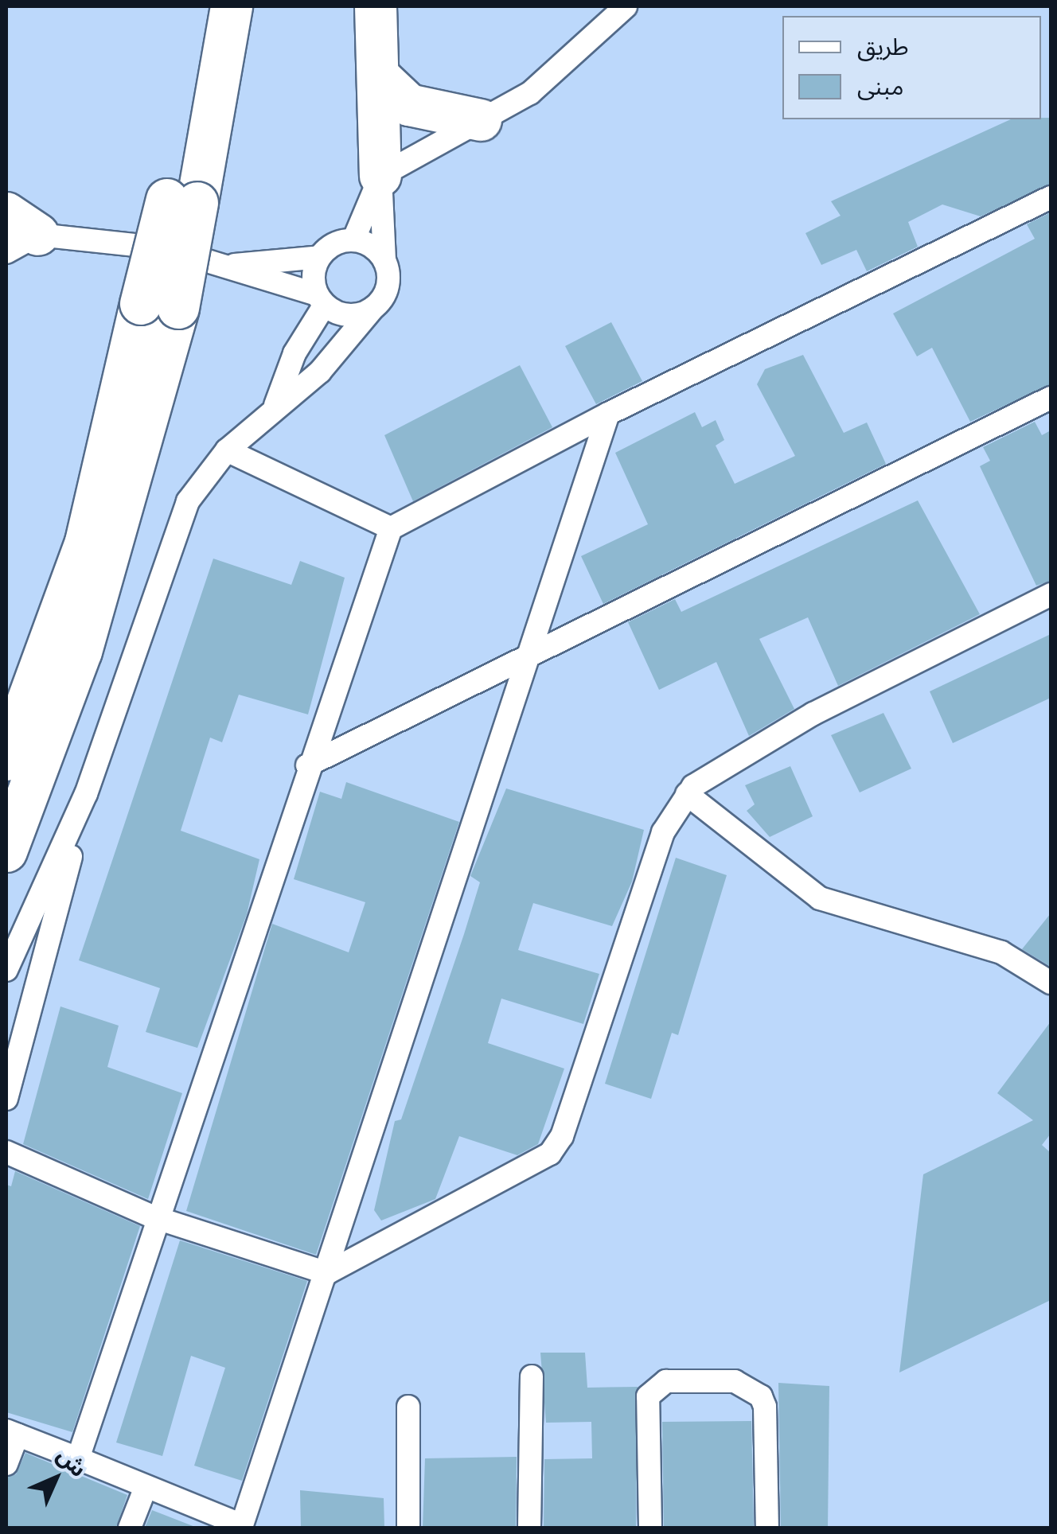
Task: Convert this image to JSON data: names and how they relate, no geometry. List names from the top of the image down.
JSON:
{
  "legend": ["طريق", "مبنى"],
  "north": "top right"
}
